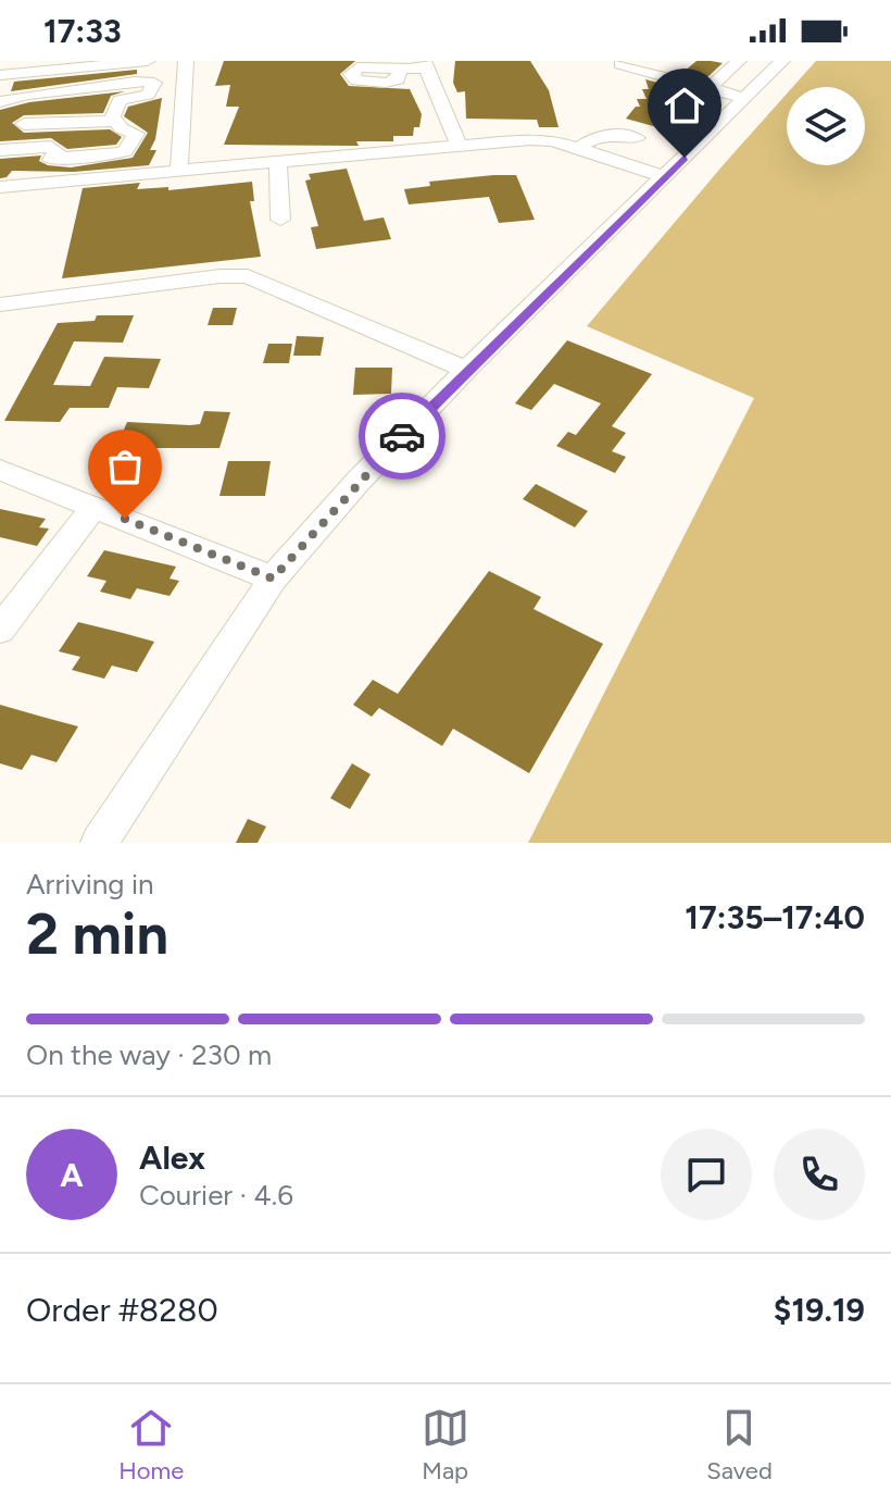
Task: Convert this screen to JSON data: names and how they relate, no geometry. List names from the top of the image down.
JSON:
{
  "page": {
    "status": "17:33",
    "heading": ["2 min", "Arriving in", "17:35–17:40"],
    "panel": [
      "Alex",
      "Courier · 4.6",
      "Order #8280",
      "$19.19"
    ],
    "bar": "On the way · 230 m",
    "round": "A",
    "tabs": ["Home", "Map", "Saved"]
  }
}
